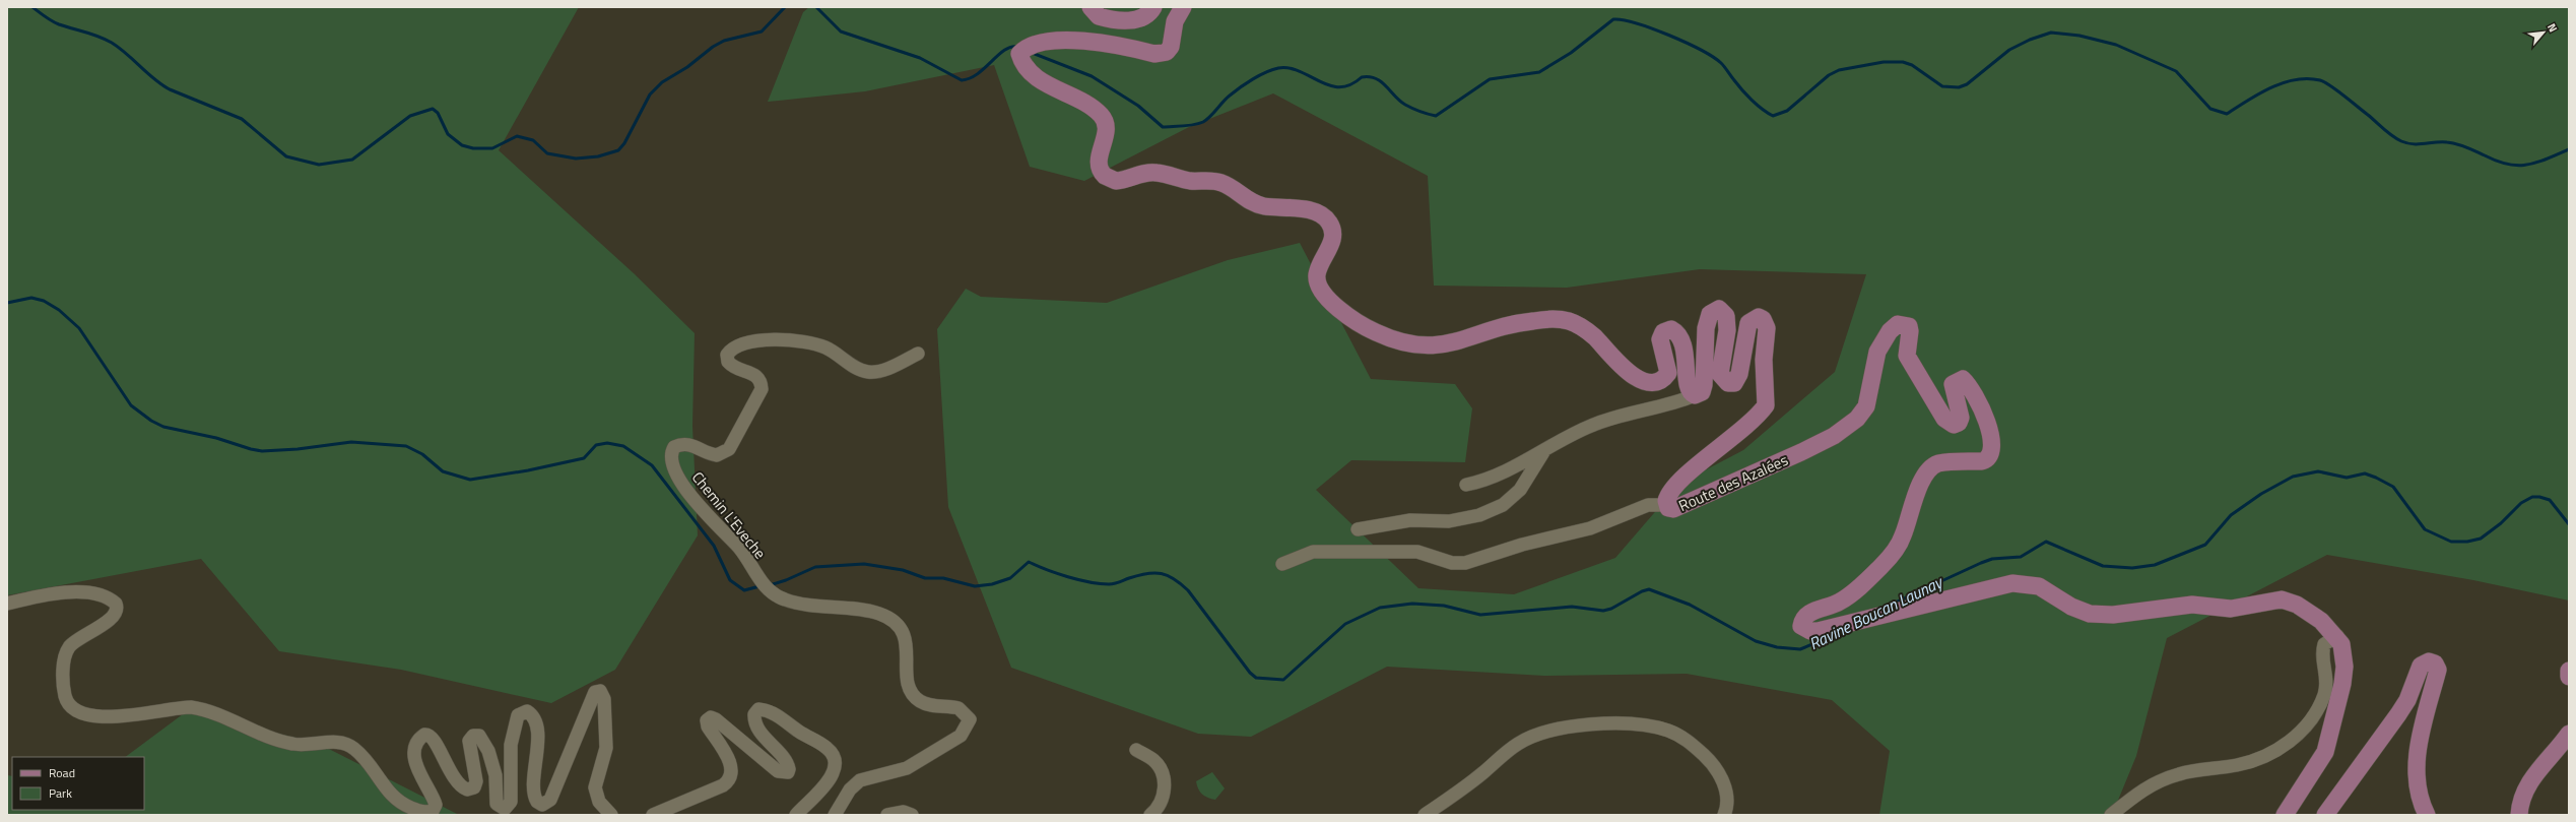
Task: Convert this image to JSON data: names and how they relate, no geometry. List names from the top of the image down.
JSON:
{
  "streets": {
    "main road": ["Route des Azalées"],
    "street": ["Chemin L'Eveche"]
  },
  "water": ["Ravine Boucan Launay"],
  "legend": ["Road", "Park"],
  "north": "top right"
}
